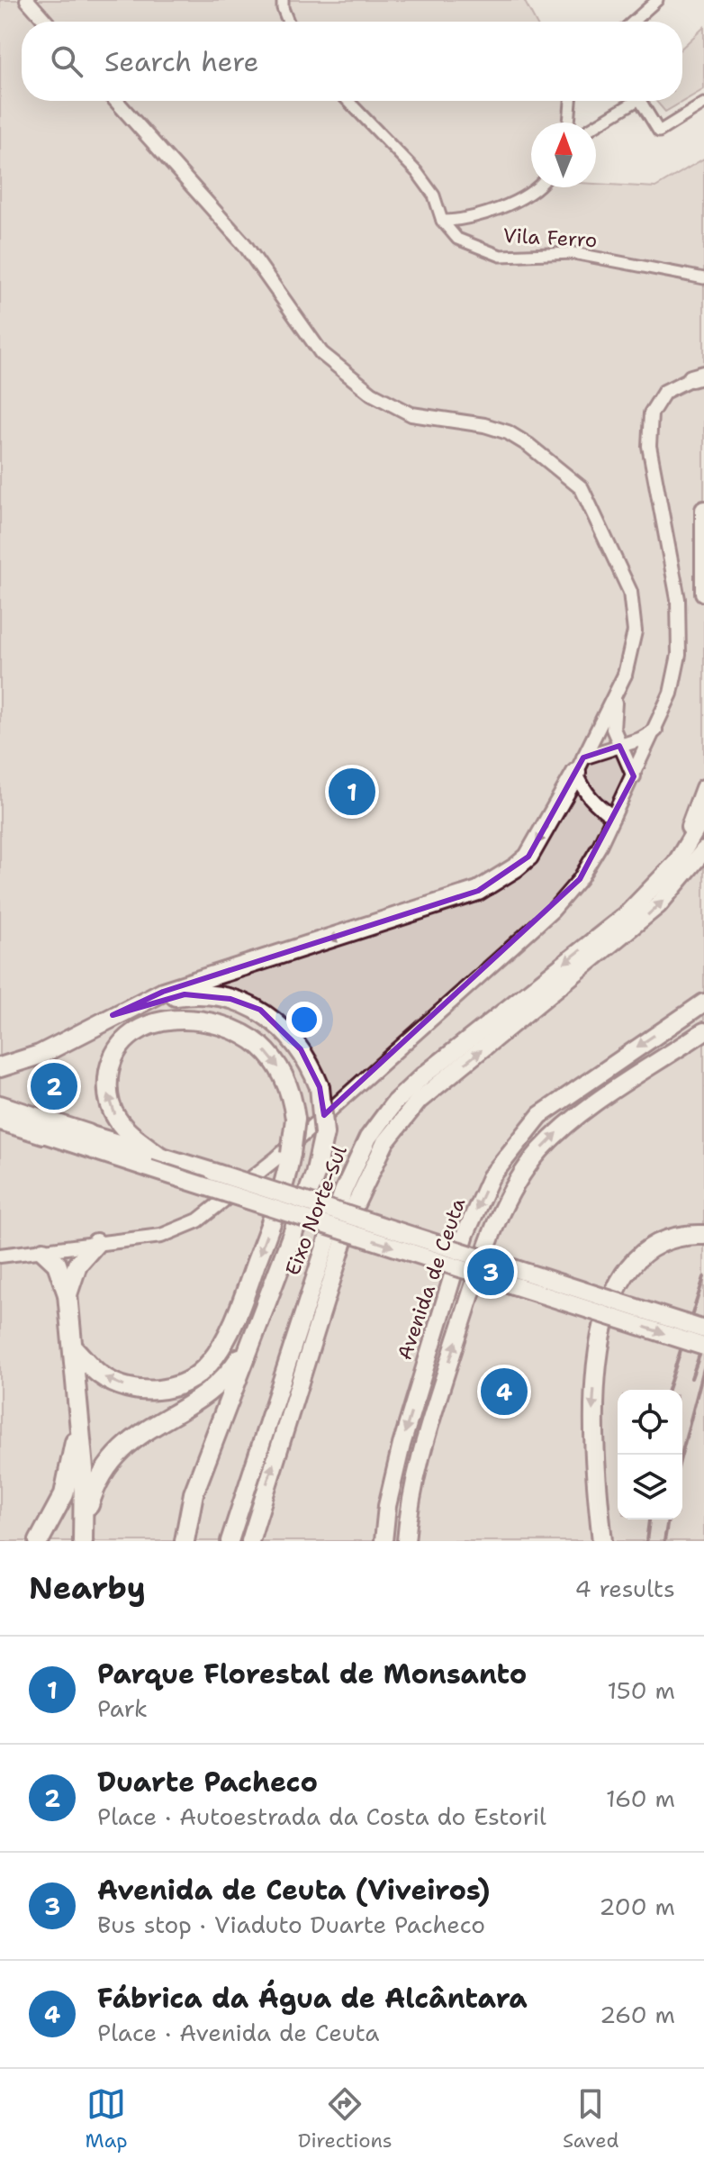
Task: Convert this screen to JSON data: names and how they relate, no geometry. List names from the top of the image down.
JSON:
{
  "streets": {
    "highway": ["Eixo Norte-Sul", "Avenida de Ceuta"],
    "street": ["Vila Ferro"]
  },
  "north": "top",
  "page": {
    "search": "Search here",
    "pins": [
      "1",
      "2",
      "3",
      "4"
    ],
    "heading": ["Nearby", "4 results"],
    "list": [
      {
        "mark": "1",
        "name": "Parque Florestal de Monsanto",
        "note": "Park",
        "value": "150 m"
      },
      {
        "mark": "2",
        "name": "Duarte Pacheco",
        "note": "Place · Autoestrada da Costa do Estoril",
        "value": "160 m"
      },
      {
        "mark": "3",
        "name": "Avenida de Ceuta (Viveiros)",
        "note": "Bus stop · Viaduto Duarte Pacheco",
        "value": "200 m"
      },
      {
        "mark": "4",
        "name": "Fábrica da Água de Alcântara",
        "note": "Place · Avenida de Ceuta",
        "value": "260 m"
      }
    ],
    "nav": ["Map", "Directions", "Saved"]
  }
}
